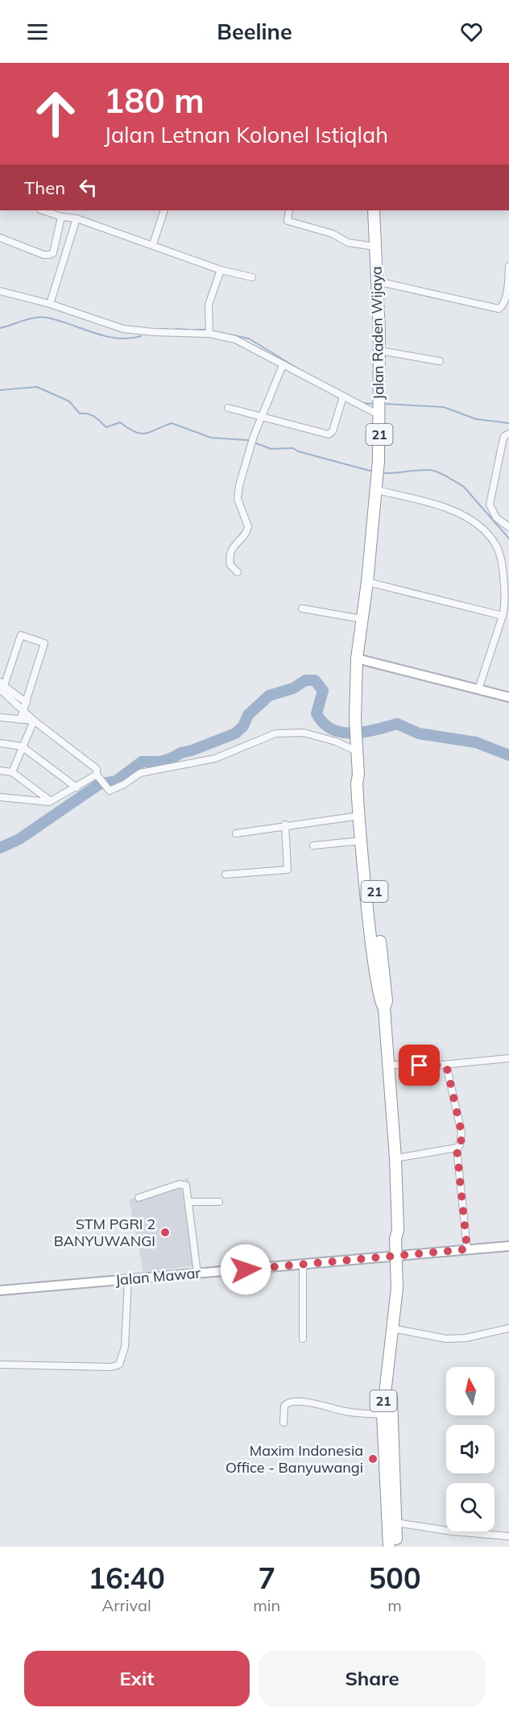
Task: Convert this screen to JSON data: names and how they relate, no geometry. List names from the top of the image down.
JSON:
{
  "streets": {
    "highway": ["Jalan Raden Wijaya", "21"],
    "street": ["Jalan Mawar"]
  },
  "crossings": [
    ["Jalan Raden Wijaya", "21"],
    ["21", "Jalan Mawar"]
  ],
  "places": ["STM PGRI 2 BANYUWANGI", "Maxim Indonesia Office - Banyuwangi"],
  "north": "top",
  "page": {
    "header": "Beeline",
    "turn": ["180 m", "Jalan Letnan Kolonel Istiqlah"],
    "then": "Then",
    "eta": [
      "16:40",
      "Arrival",
      "7",
      "min",
      "500",
      "m"
    ],
    "buttons": ["Exit", "Share"]
  }
}
